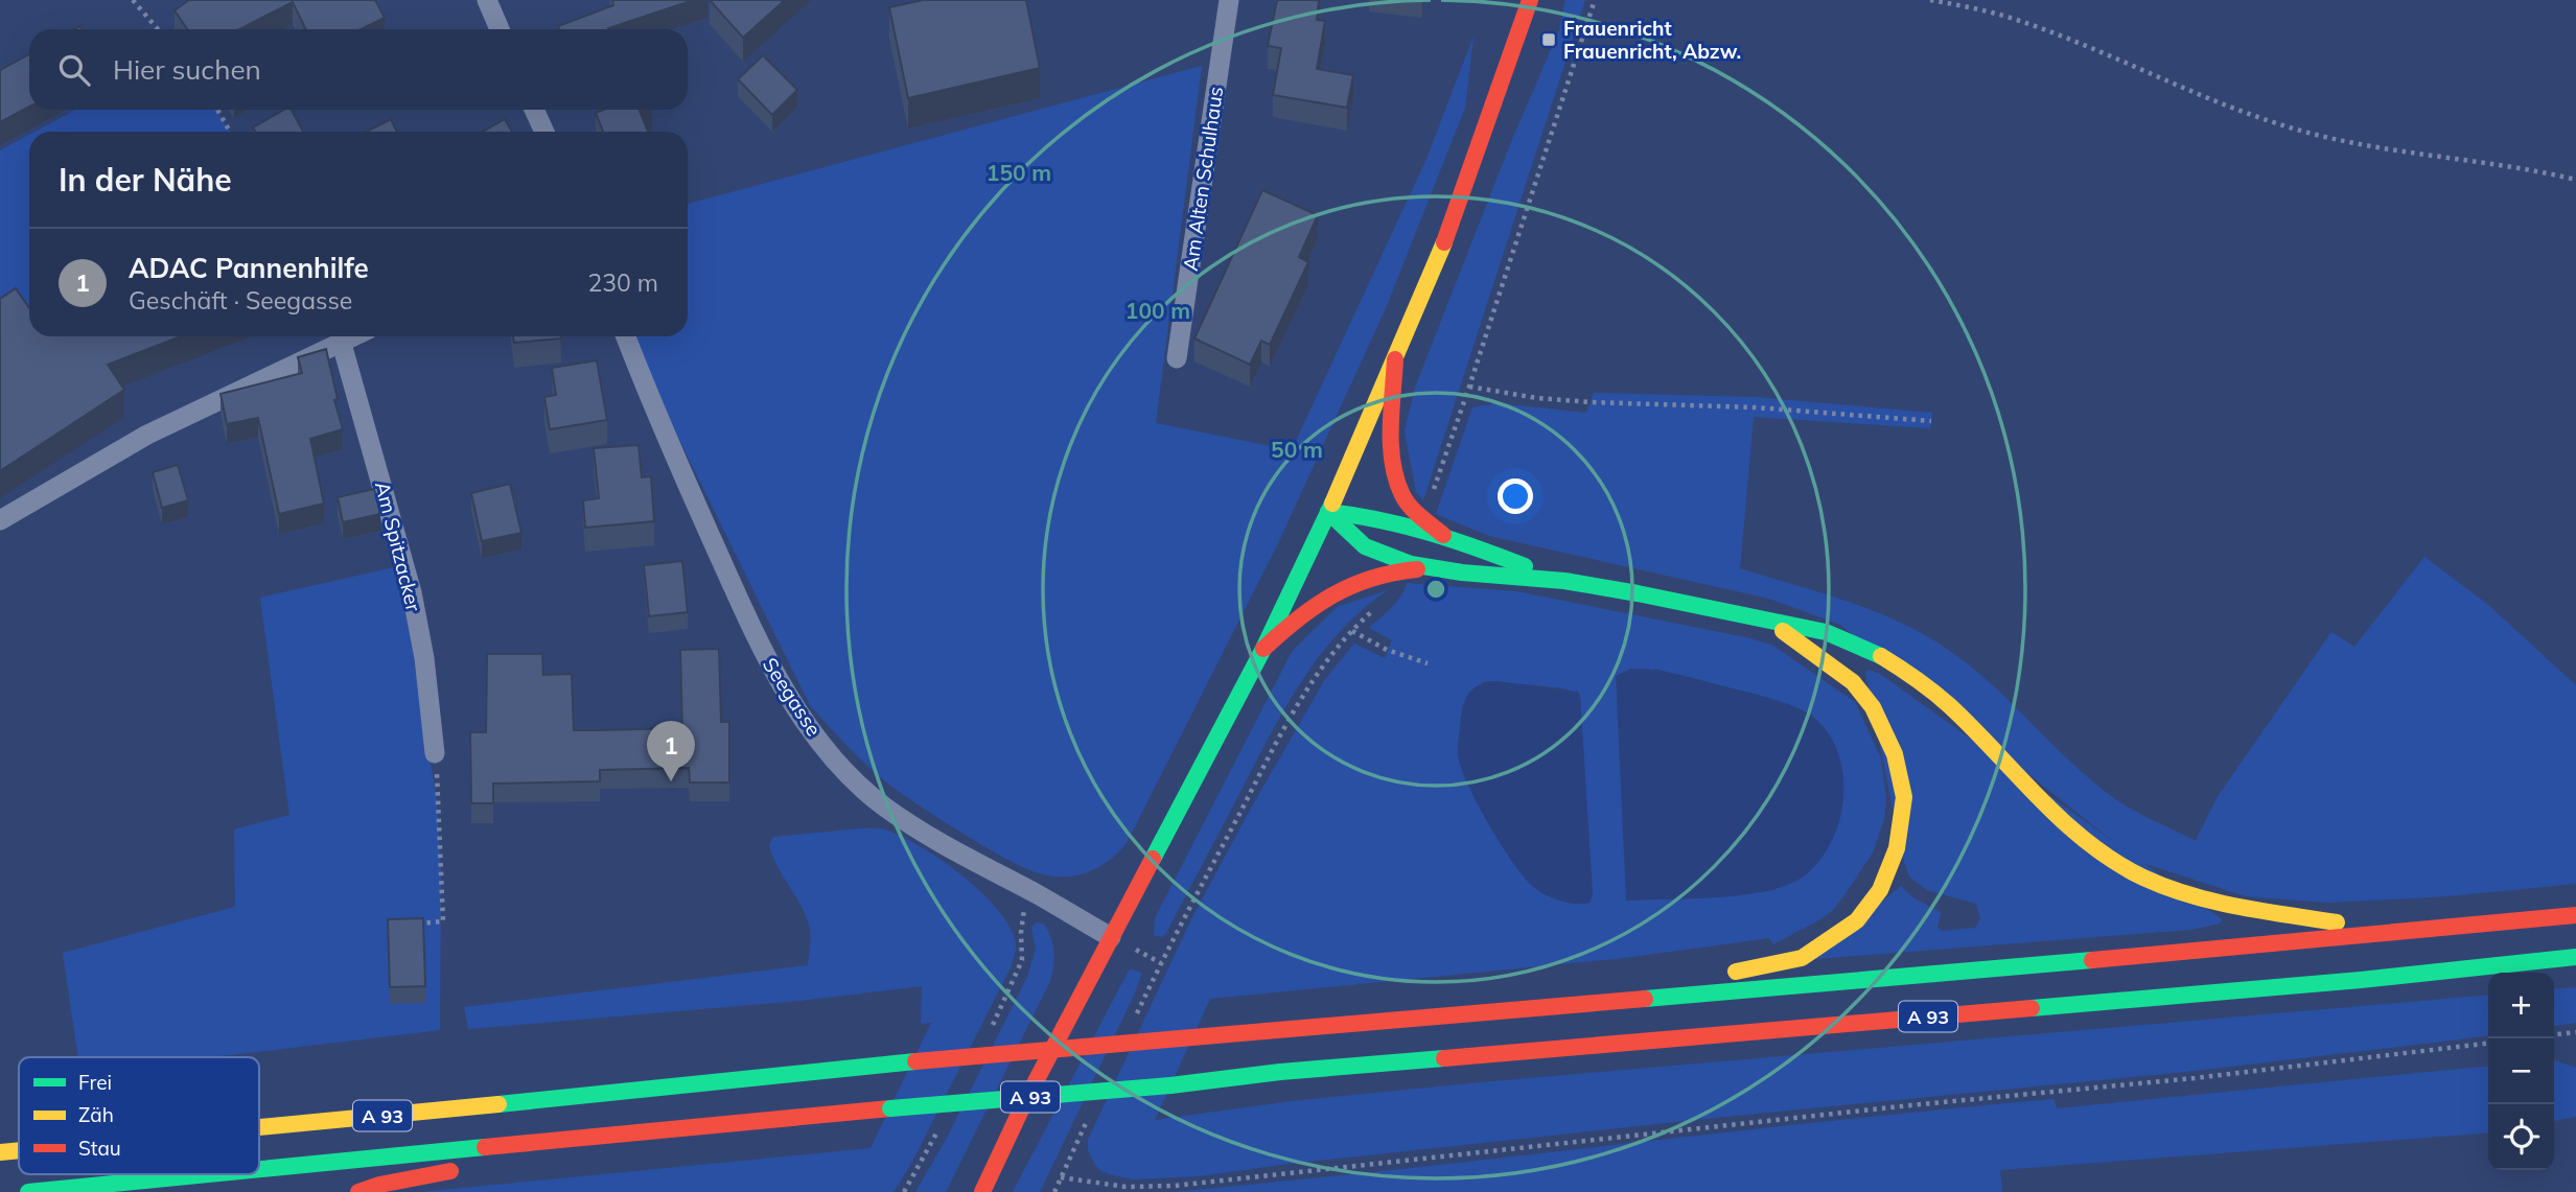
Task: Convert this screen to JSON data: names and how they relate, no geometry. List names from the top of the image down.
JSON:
{
  "streets": {
    "main road": ["A 93"],
    "street": ["Am Alten Schulhaus", "Am Spitzacker", "Seegasse"]
  },
  "places": {
    "transit": ["Frauenricht Frauenricht, Abzw."]
  },
  "legend": ["Frei", "Zäh", "Stau"],
  "page": {
    "search": "Hier suchen",
    "heading": "In der Nähe",
    "list": [
      {
        "mark": "1",
        "name": "ADAC Pannenhilfe",
        "note": "Geschäft · Seegasse",
        "value": "230 m"
      }
    ],
    "pins": "1",
    "map_buttons": ["+", "−"]
  },
  "rings": ["150 m", "100 m", "50 m"]
}
